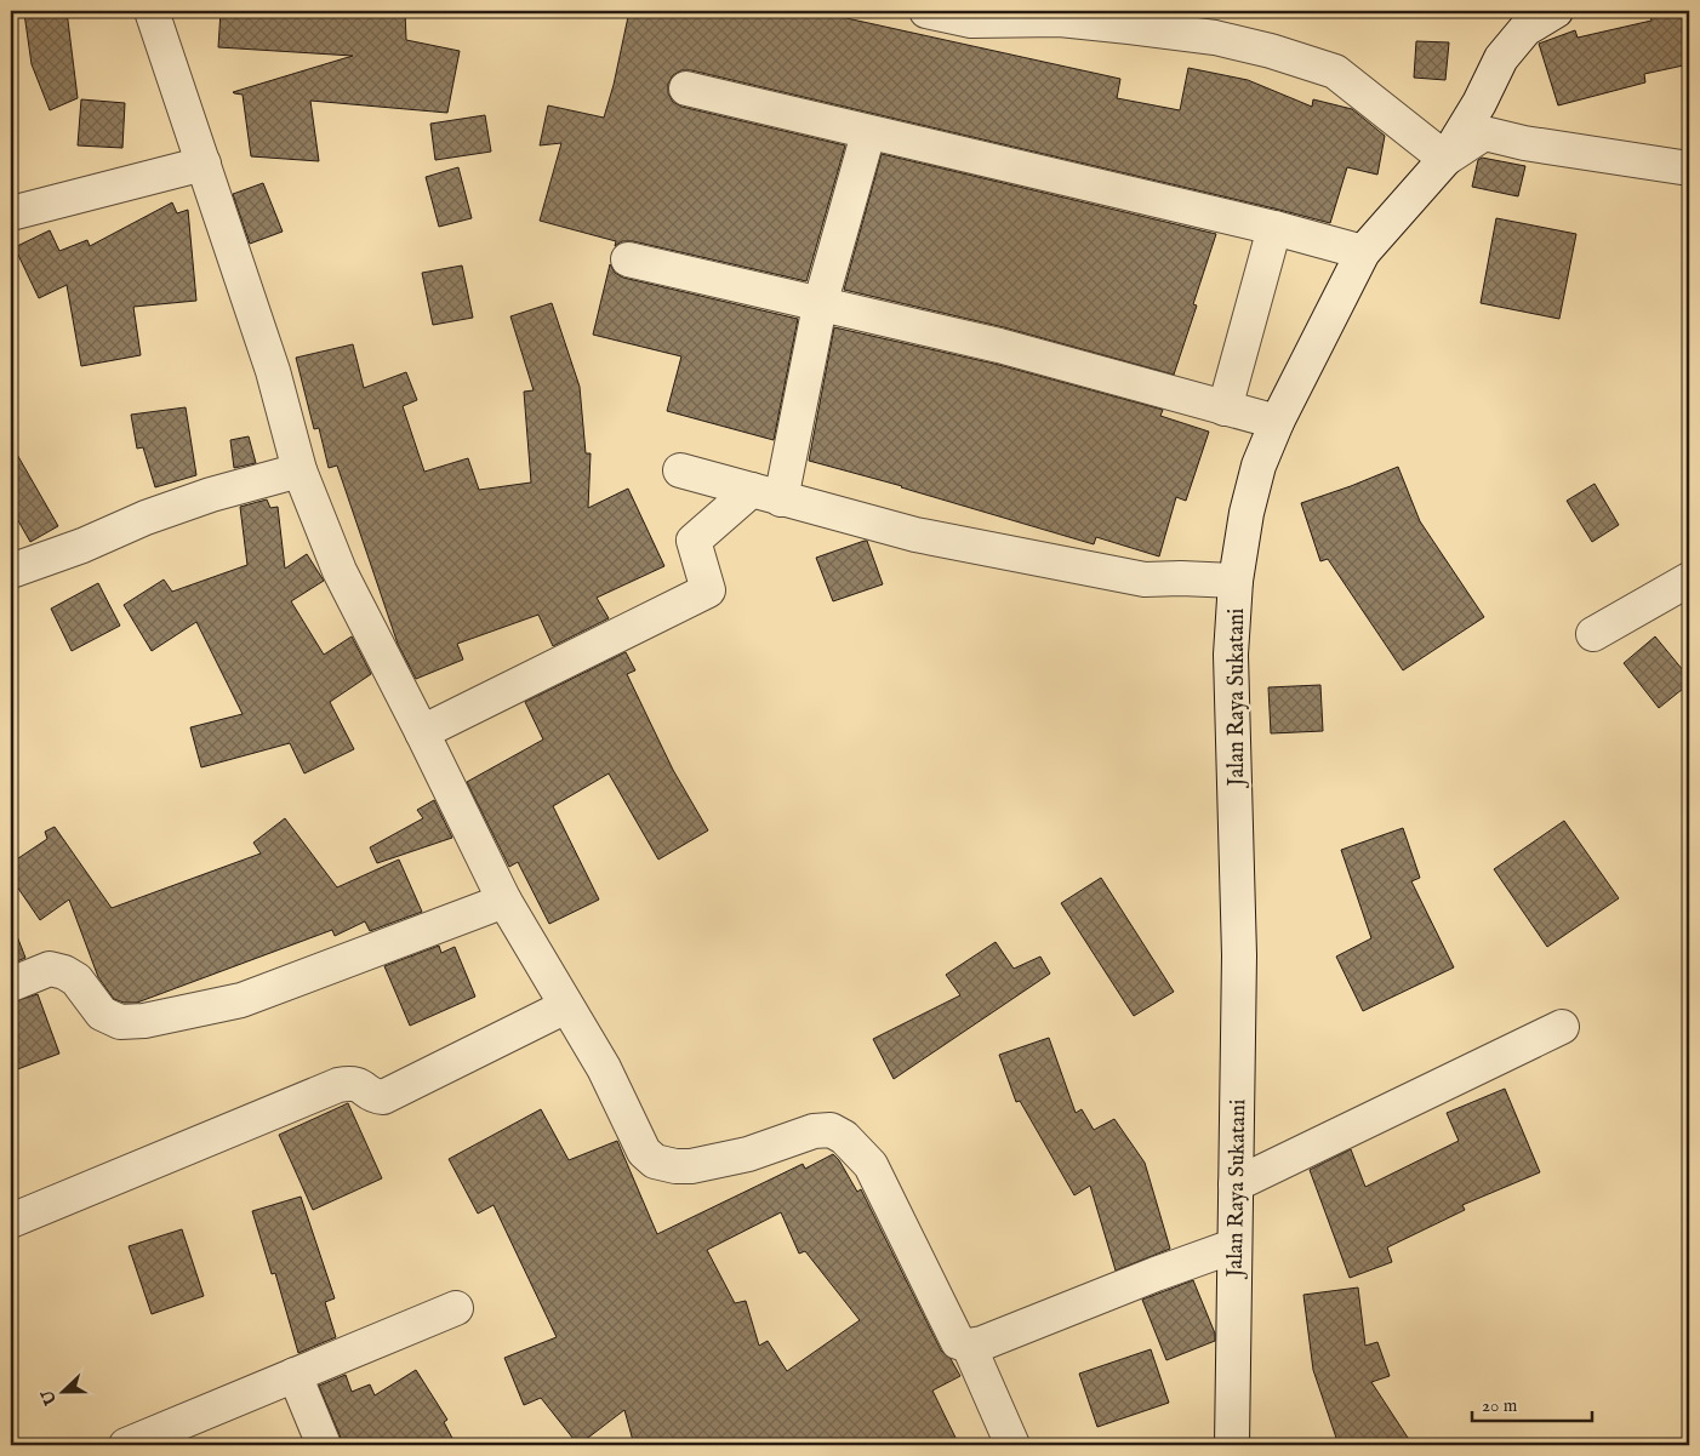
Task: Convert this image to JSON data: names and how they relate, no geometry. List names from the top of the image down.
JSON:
{
  "streets": {
    "street": ["Jalan Raya Sukatani"]
  },
  "scale_bar": "20 m",
  "north": "left"
}
